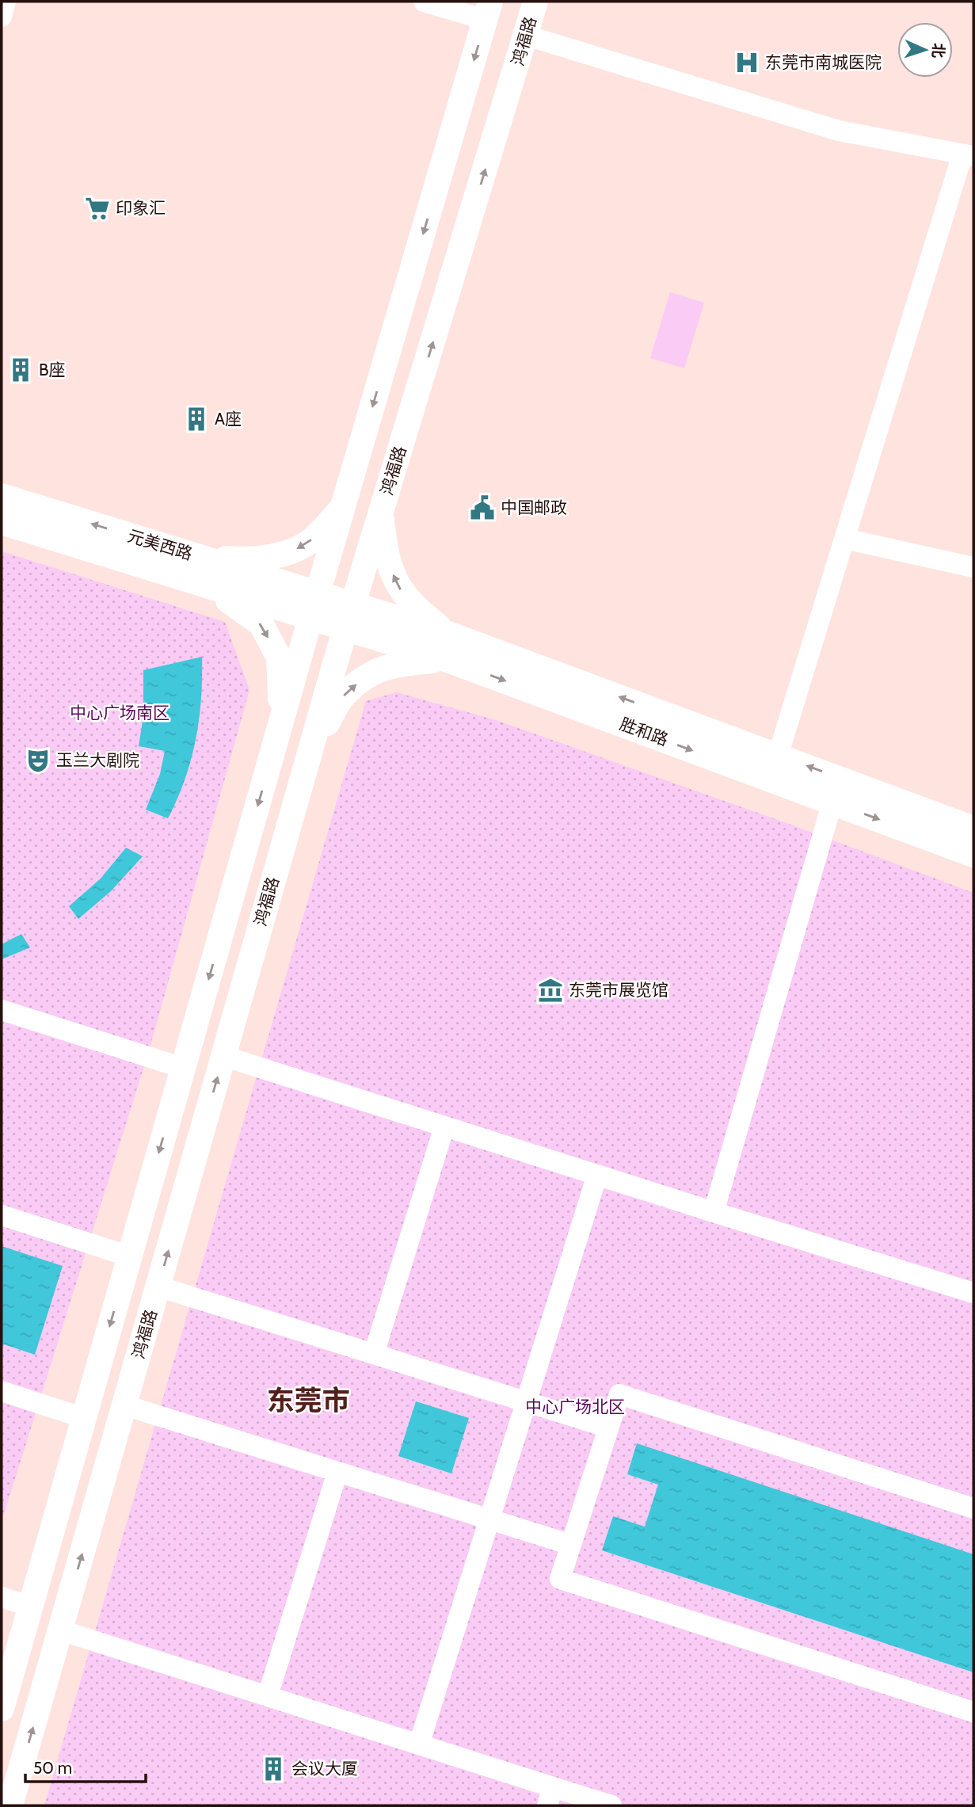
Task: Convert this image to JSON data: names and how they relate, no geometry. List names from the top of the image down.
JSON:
{
  "streets": {
    "main road": ["鸿福路", "元美西路", "胜和路"]
  },
  "crossings": [
    ["鸿福路", "胜和路"],
    ["元美西路", "胜和路"]
  ],
  "districts": ["东莞市"],
  "parks": ["中心广场南区", "中心广场北区"],
  "places": {
    "hospital": ["东莞市南城医院"],
    "supermarket": ["印象汇"],
    "building": ["B座", "A座", "会议大厦"],
    "public building": ["中国邮政"],
    "theatre": ["玉兰大剧院"],
    "museum": ["东莞市展览馆"]
  },
  "scale_bar": "50 m",
  "north": "right"
}
